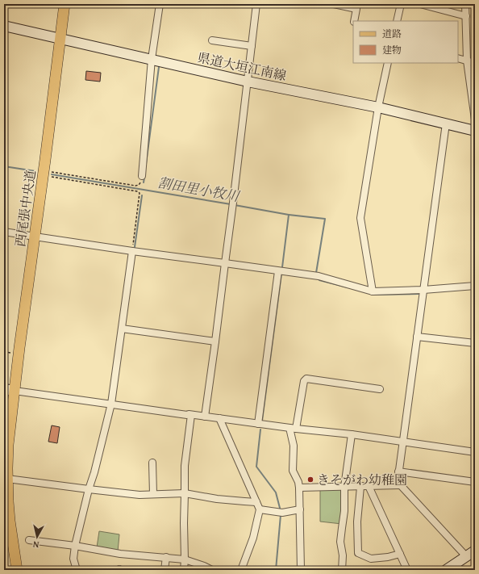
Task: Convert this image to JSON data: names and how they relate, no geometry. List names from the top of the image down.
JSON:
{
  "streets": {
    "main road": ["県道大垣江南線", "西尾張中央道"]
  },
  "crossings": [
    ["県道大垣江南線", "西尾張中央道"]
  ],
  "water": ["割田里小牧川"],
  "places": ["きそがわ幼稚園"],
  "legend": ["道路", "建物"],
  "north": "bottom"
}
